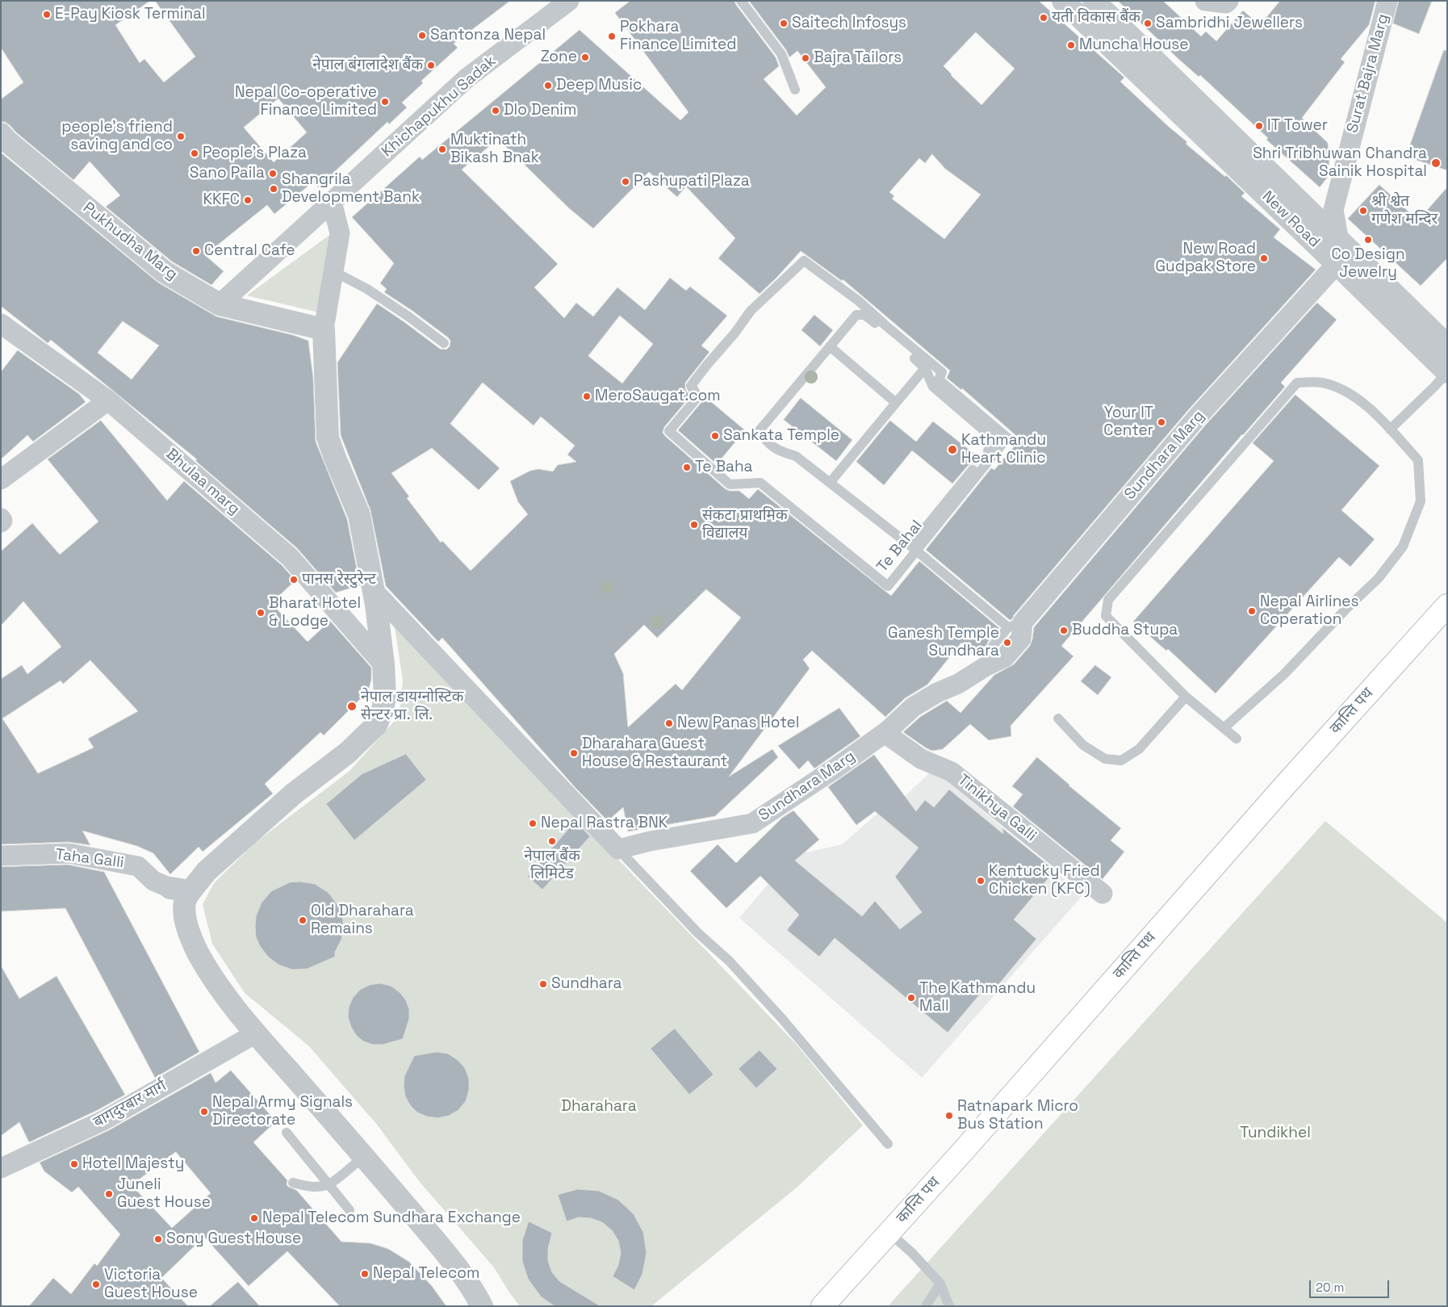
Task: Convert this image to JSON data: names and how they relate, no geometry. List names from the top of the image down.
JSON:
{
  "streets": {
    "main road": ["कान्ति पथ"],
    "street": [
      "Surat Bajra Marg",
      "Khichapukhu Sadak",
      "New Road",
      "Pukhudha Marg",
      "Sundhara Marg",
      "Bhulaa marg",
      "Tinikhya Galli",
      "Taha Galli",
      "बागदुरबार मार्ग"
    ],
    "lane": ["Te Bahal"]
  },
  "crossings": [
    ["Surat Bajra Marg", "New Road"],
    ["Khichapukhu Sadak", "Pukhudha Marg"],
    ["New Road", "Sundhara Marg"],
    ["Sundhara Marg", "Tinikhya Galli"]
  ],
  "parks": ["Dharahara", "Tundikhel"],
  "places": [
    "E-Pay Kiosk Terminal",
    "यती विकास बैंक",
    "Saitech Infosys",
    "Sambridhi Jewellers",
    "Santonza Nepal",
    "Pokhara Finance Limited",
    "Muncha House",
    "Zone",
    "Bajra Tailors",
    "नेपाल बंगलादेश बैंक",
    "Deep Music",
    "Nepal Co-operative Finance Limited",
    "Dlo Denim",
    "IT Tower",
    "people's friend saving and co",
    "Muktinath Bikash Bnak",
    "People's Plaza",
    "Shri Tribhuwan Chandra Sainik Hospital",
    "Sano Paila",
    "Pashupati Plaza",
    "Shangrila Development Bank",
    "KKFC",
    "श्री श्वेत गणेश मन्दिर",
    "Co Design Jewelry",
    "Central Cafe",
    "New Road Gudpak Store",
    "MeroSaugat.com",
    "Your IT Center",
    "Sankata Temple",
    "Kathmandu Heart Clinic",
    "Te Baha",
    "संकटा प्राथमिक विद्यालय",
    "पानस रेस्टुरेन्ट",
    "Nepal Airlines Coperation",
    "Bharat Hotel & Lodge",
    "Buddha Stupa",
    "Ganesh Temple Sundhara",
    "नेपाल डायग्नोस्टिक सेन्टर प्रा. लि.",
    "New Panas Hotel",
    "Dharahara Guest House & Restaurant",
    "Nepal Rastra BNK",
    "नेपाल बैंक लिमिटेड",
    "Kentucky Fried Chicken (KFC)",
    "Old Dharahara Remains",
    "Sundhara",
    "The Kathmandu Mall",
    "Nepal Army Signals Directorate",
    "Ratnapark Micro Bus Station",
    "Hotel Majesty",
    "Juneli Guest House",
    "Nepal Telecom Sundhara Exchange",
    "Sony Guest House",
    "Nepal Telecom",
    "Victoria Guest House"
  ],
  "scale_bar": "20 m"
}
